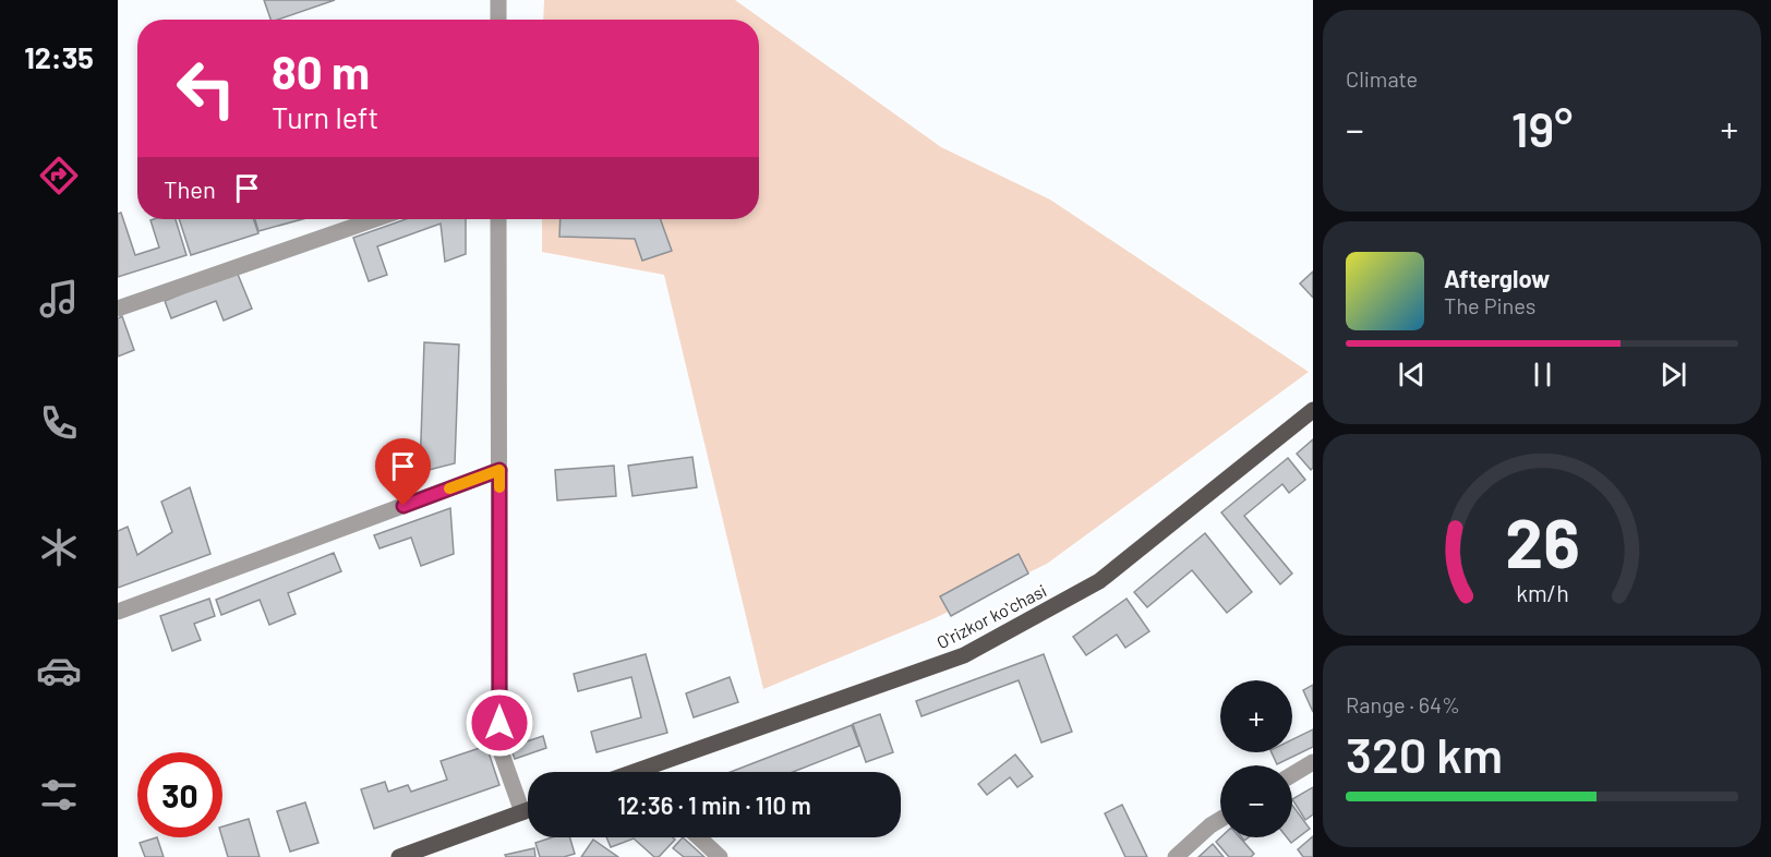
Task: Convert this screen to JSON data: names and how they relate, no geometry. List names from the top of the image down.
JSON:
{
  "streets": {
    "main road": ["Oʻrizkor koʻchasi"]
  },
  "page": {
    "tabs": "12:35",
    "tile": [
      "Climate",
      ["Range · 64%", "320 km"]
    ],
    "turn": ["80 m", "Turn left"],
    "heat": ["−", "19°", "+"],
    "then": "Then",
    "song": ["Afterglow", "The Pines"],
    "map_buttons": ["+", "−"],
    "limit": "30",
    "trip": "12:36 · 1 min · 110 m",
    "gauge": ["26", "km/h"]
  }
}
